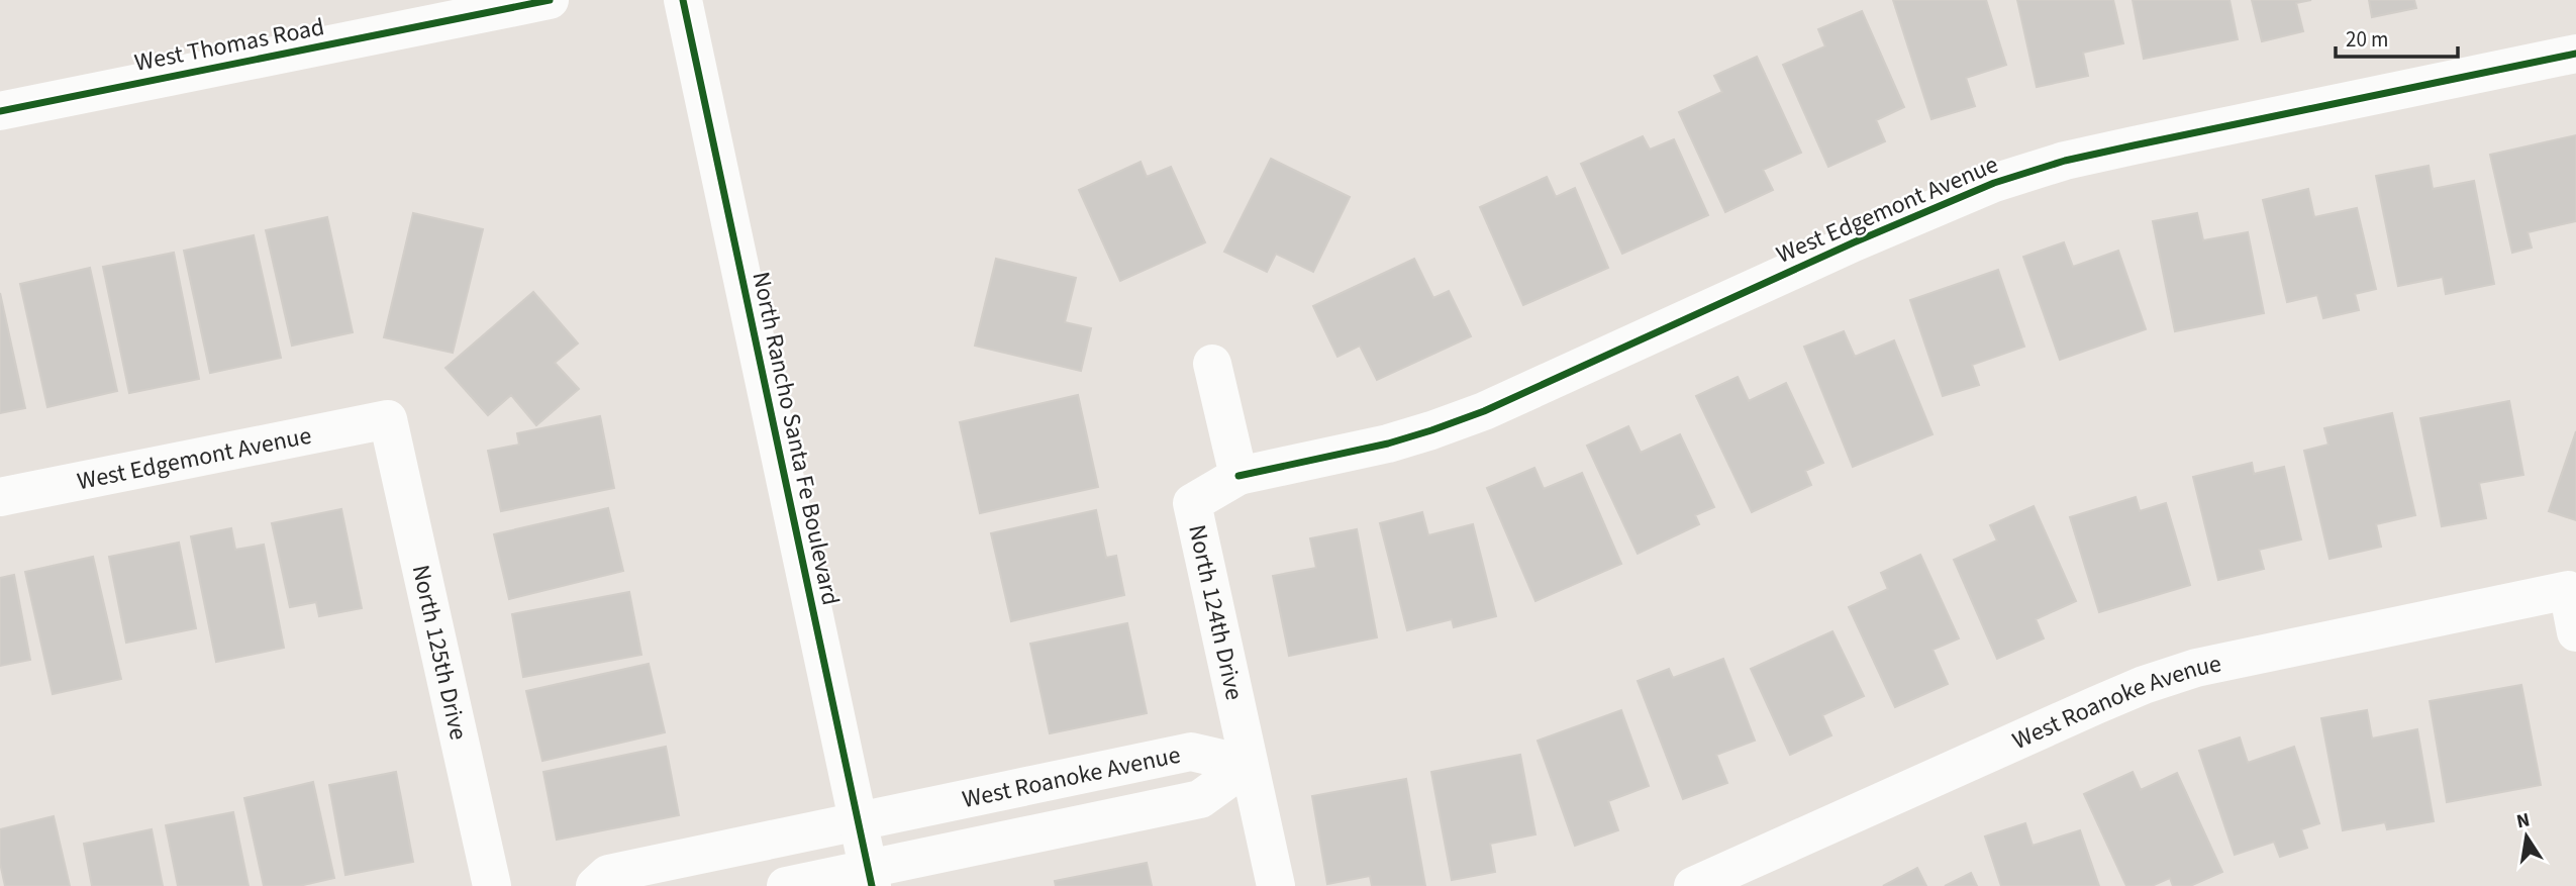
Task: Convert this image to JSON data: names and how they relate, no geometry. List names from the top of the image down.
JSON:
{
  "streets": {
    "street": [
      "West Thomas Road",
      "West Edgemont Avenue",
      "North Rancho Santa Fe Boulevard",
      "North 124th Drive",
      "North 125th Drive",
      "West Roanoke Avenue"
    ]
  },
  "crossings": [
    ["West Edgemont Avenue", "North 124th Drive"],
    ["West Edgemont Avenue", "North 125th Drive"],
    ["North Rancho Santa Fe Boulevard", "West Roanoke Avenue"],
    ["North 124th Drive", "West Roanoke Avenue"]
  ],
  "scale_bar": "20 m",
  "north": "top"
}
